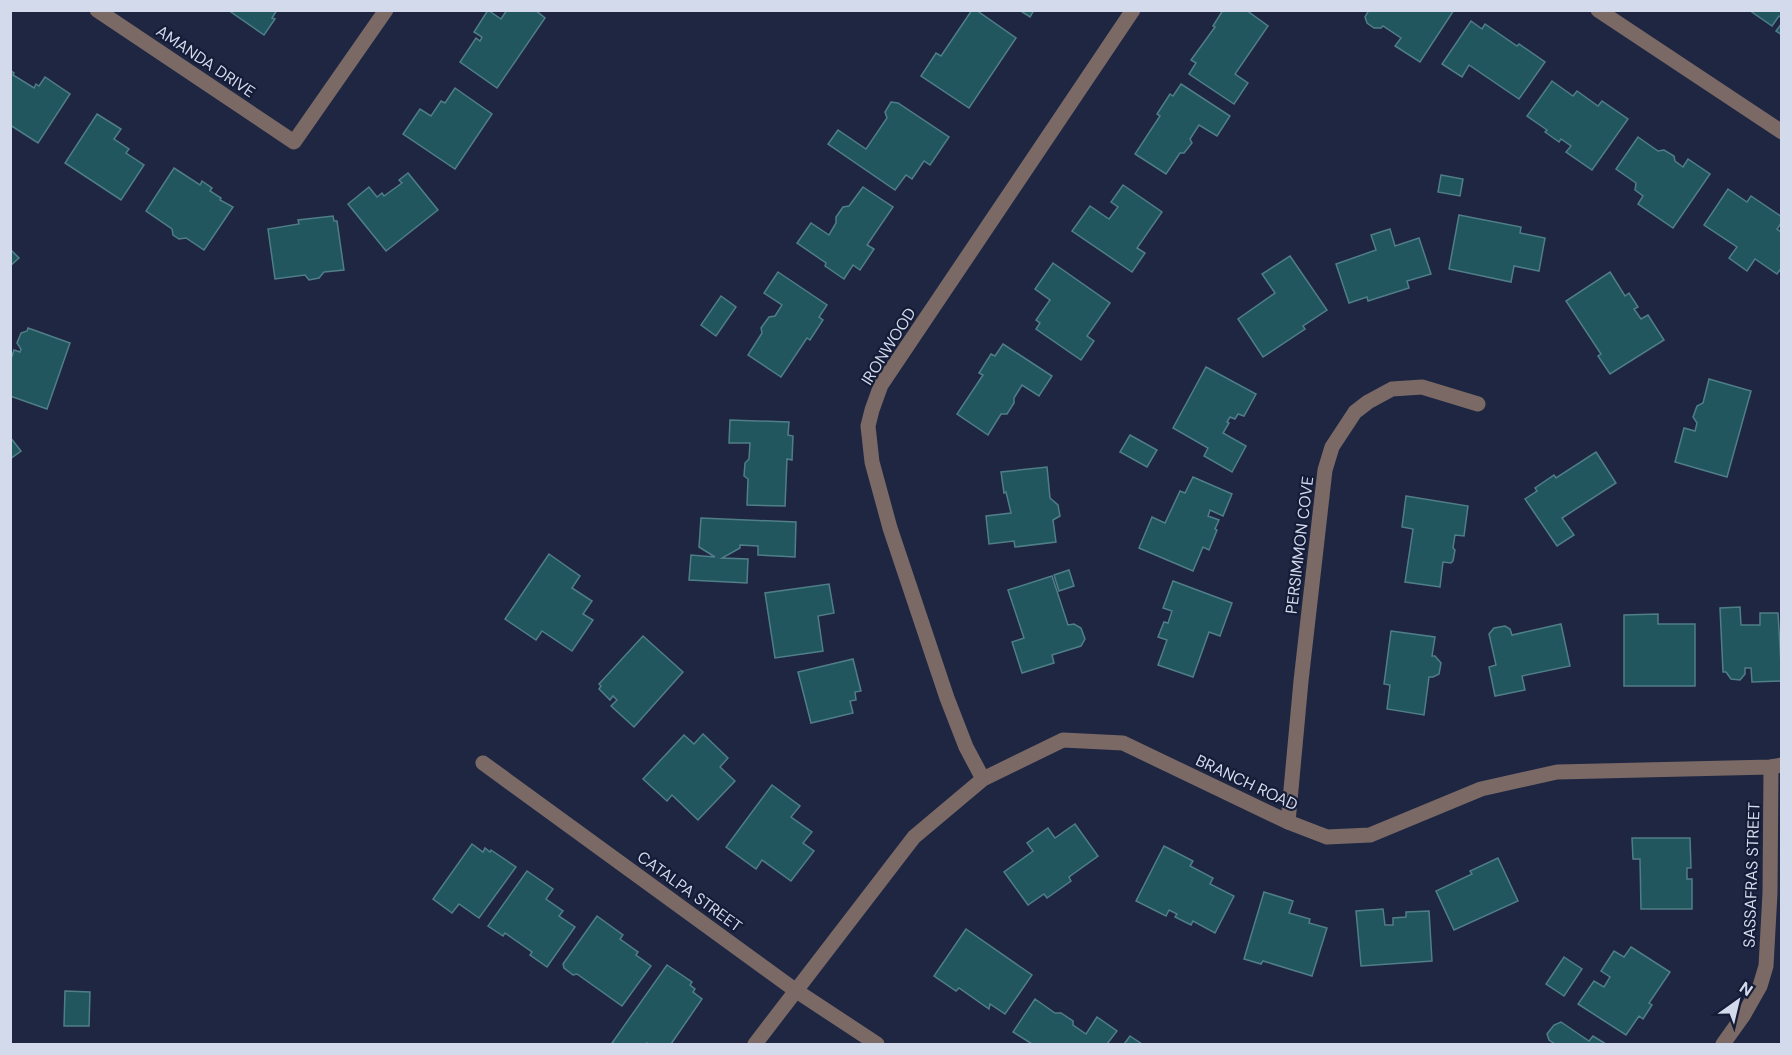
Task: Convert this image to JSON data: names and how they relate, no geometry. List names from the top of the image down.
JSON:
{
  "streets": {
    "street": [
      "AMANDA DRIVE",
      "IRONWOOD",
      "PERSIMMON COVE",
      "BRANCH ROAD",
      "SASSAFRAS STREET",
      "CATALPA STREET"
    ]
  },
  "crossings": [
    ["IRONWOOD", "BRANCH ROAD"],
    ["PERSIMMON COVE", "BRANCH ROAD"],
    ["BRANCH ROAD", "SASSAFRAS STREET"],
    ["BRANCH ROAD", "CATALPA STREET"]
  ],
  "north": "top right"
}
